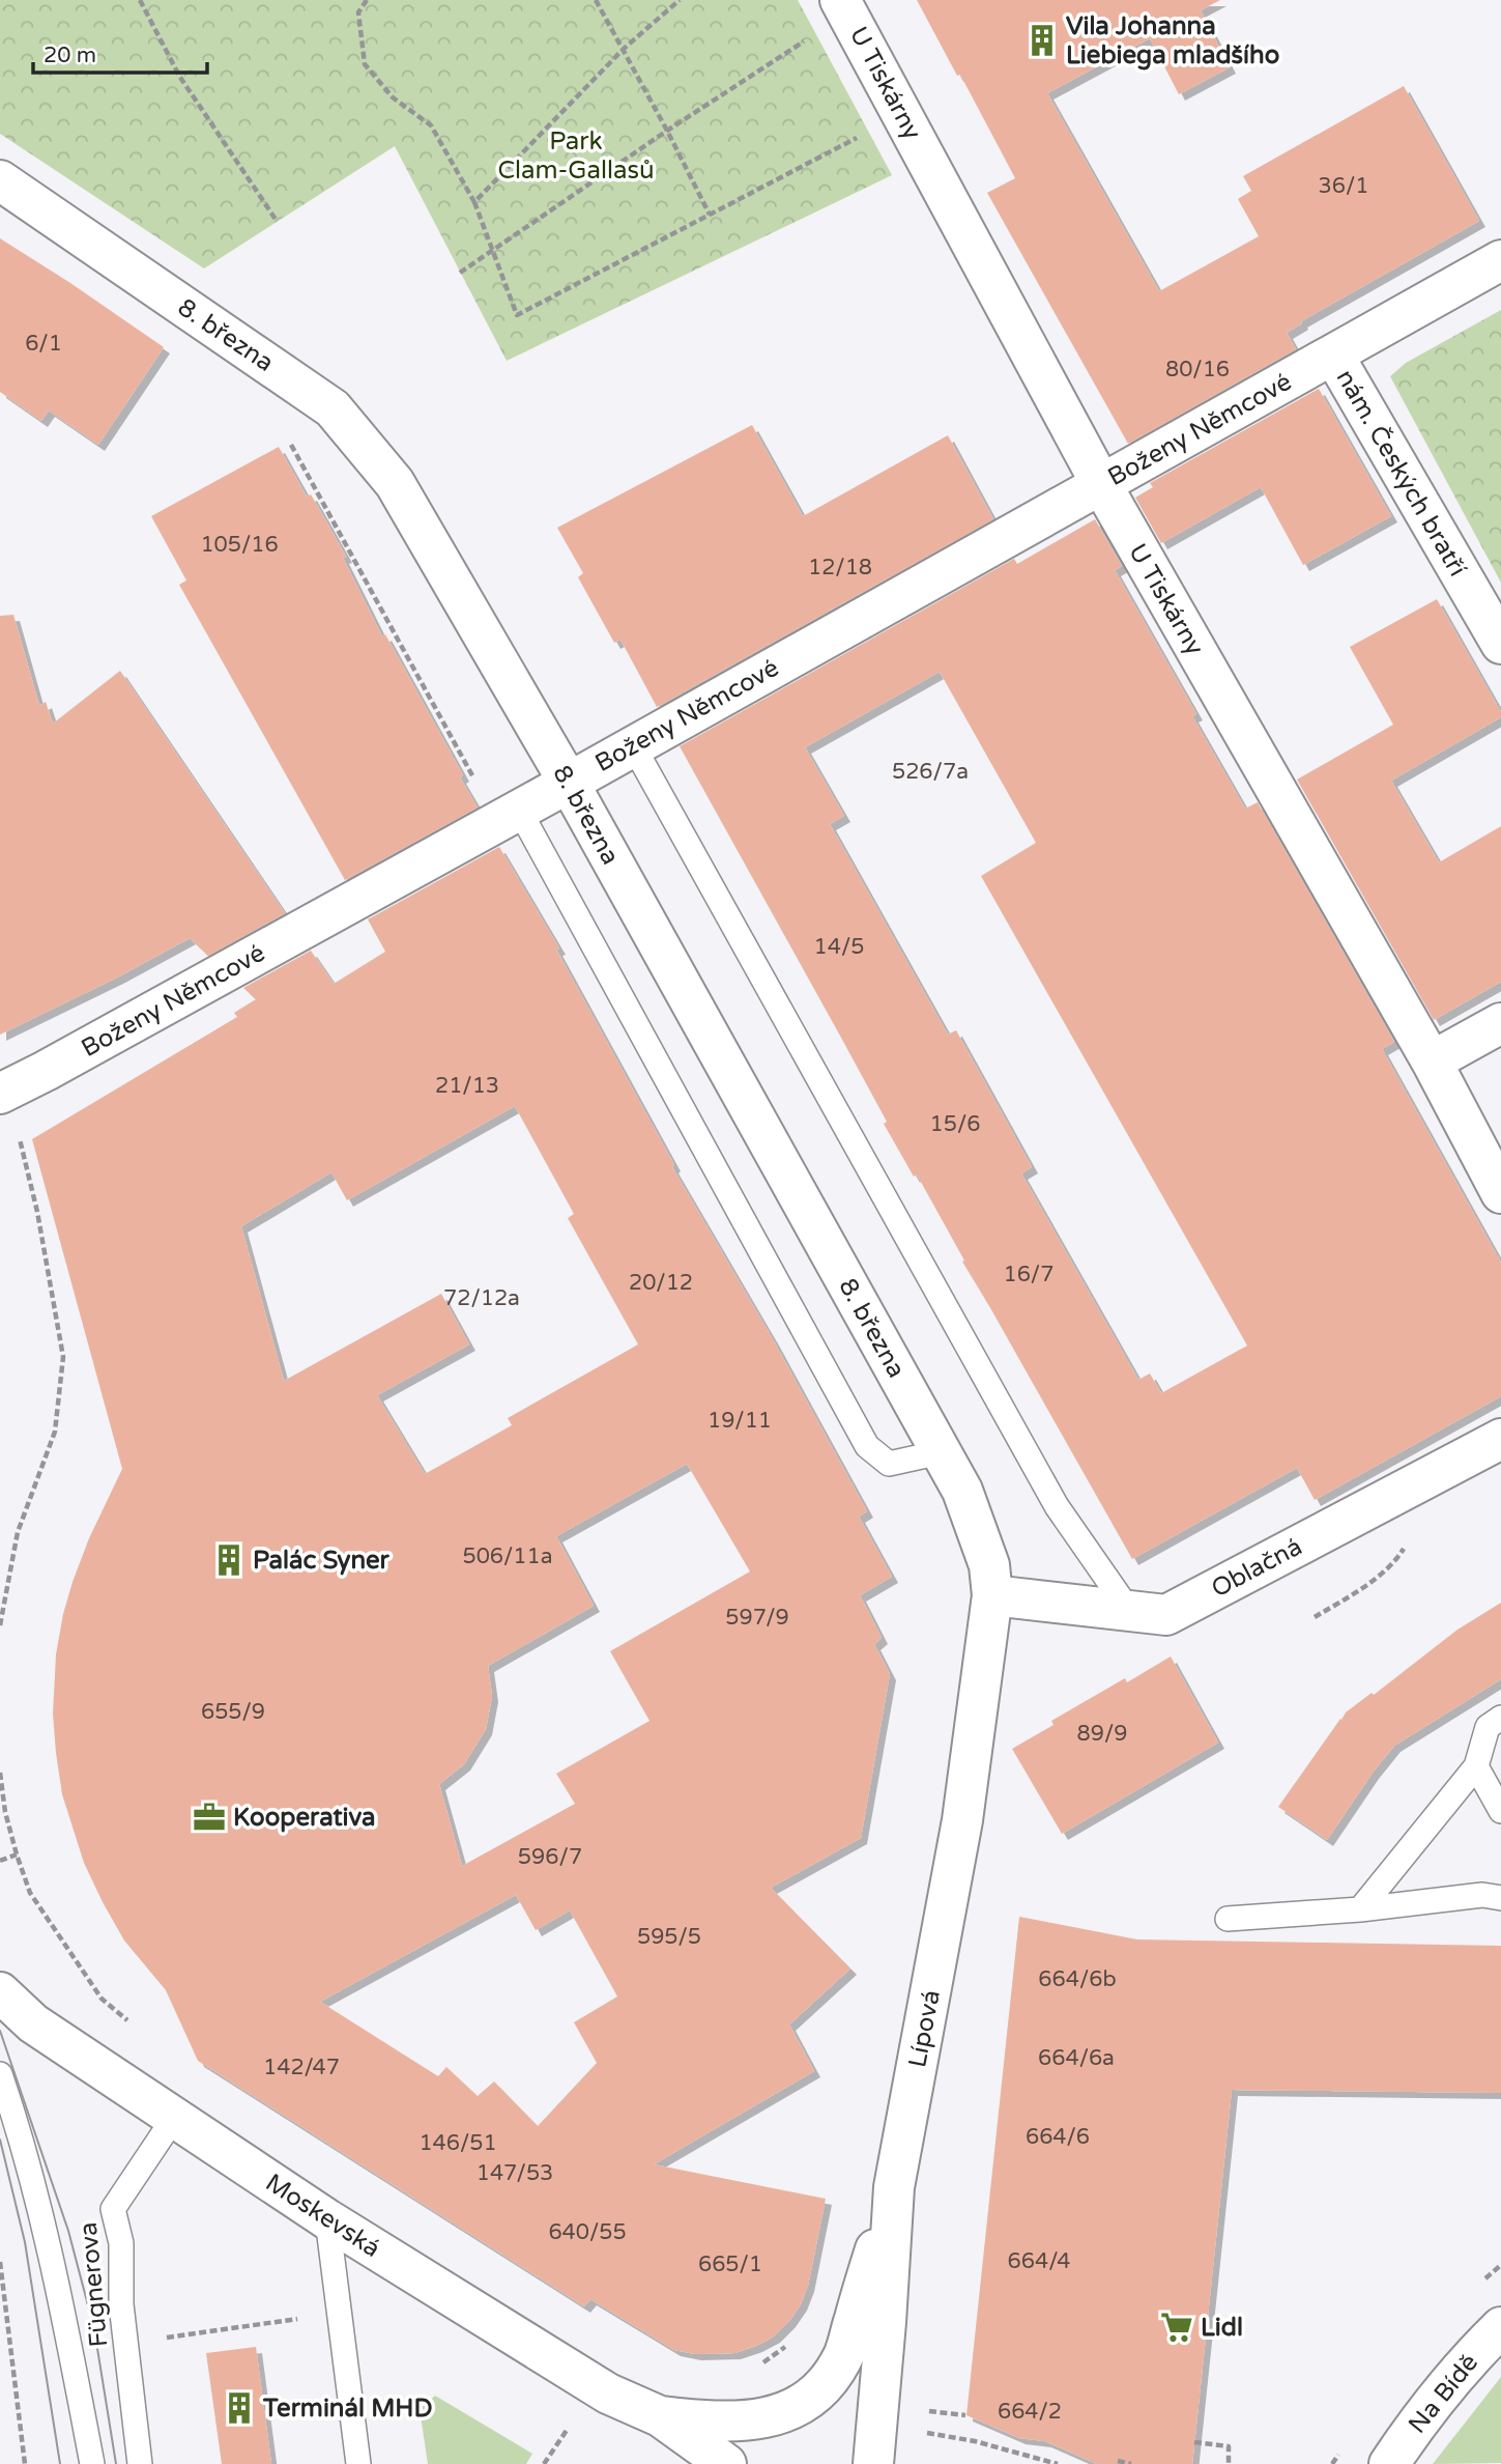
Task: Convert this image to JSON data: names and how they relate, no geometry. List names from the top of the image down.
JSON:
{
  "streets": {
    "street": [
      "U Tiskárny",
      "8. března",
      "Boženy Němcové",
      "nám. Českých bratří",
      "Oblačná",
      "Lípová",
      "Moskevská",
      "Na Bídě"
    ],
    "lane": ["Fügnerova"]
  },
  "crossings": [
    ["U Tiskárny", "Boženy Němcové"],
    ["8. března", "Boženy Němcové"],
    ["8. března", "Oblačná"],
    ["8. března", "Lípová"],
    ["Boženy Němcové", "nám. Českých bratří"],
    ["Oblačná", "Lípová"],
    ["Lípová", "Moskevská"],
    ["Moskevská", "Fügnerova"]
  ],
  "parks": ["Park Clam-Gallasů"],
  "places": {
    "building": ["Vila Johanna Liebiega mladšího", "Palác Syner", "Terminál MHD"],
    "office": ["Kooperativa"],
    "supermarket": ["Lidl"]
  },
  "house_numbers": [
    "36/1",
    "6/1",
    "80/16",
    "105/16",
    "12/18",
    "526/7a",
    "14/5",
    "21/13",
    "15/6",
    "16/7",
    "20/12",
    "72/12a",
    "19/11",
    "506/11a",
    "597/9",
    "655/9",
    "89/9",
    "596/7",
    "595/5",
    "664/6b",
    "664/6a",
    "142/47",
    "664/6",
    "146/51",
    "147/53",
    "640/55",
    "664/4",
    "665/1",
    "664/2"
  ],
  "scale_bar": "20 m"
}
